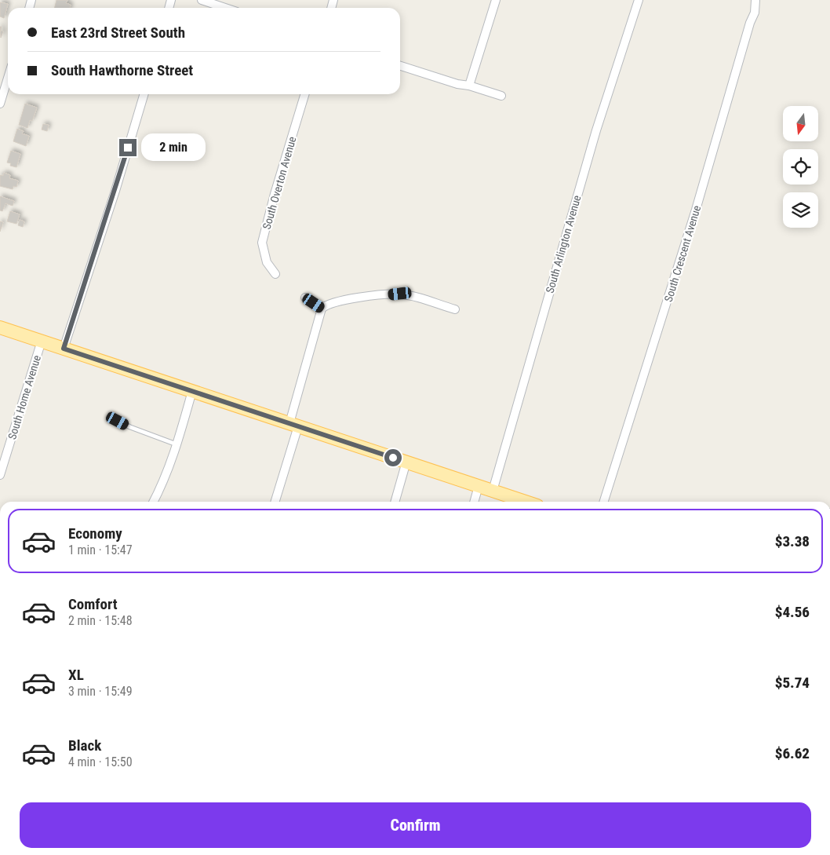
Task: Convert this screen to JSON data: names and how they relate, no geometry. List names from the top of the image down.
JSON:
{
  "streets": {
    "street": [
      "South Overton Avenue",
      "South Arlington Avenue",
      "South Crescent Avenue",
      "South Home Avenue"
    ]
  },
  "north": "bottom",
  "page": {
    "banner": ["East 23rd Street South", "South Hawthorne Street"],
    "bubble": "2 min",
    "list": [
      {
        "name": "Economy",
        "note": "1 min · 15:47",
        "value": "$3.38"
      },
      {
        "name": "Comfort",
        "note": "2 min · 15:48",
        "value": "$4.56"
      },
      {
        "name": "XL",
        "note": "3 min · 15:49",
        "value": "$5.74"
      },
      {
        "name": "Black",
        "note": "4 min · 15:50",
        "value": "$6.62"
      }
    ],
    "buttons": "Confirm"
  }
}
